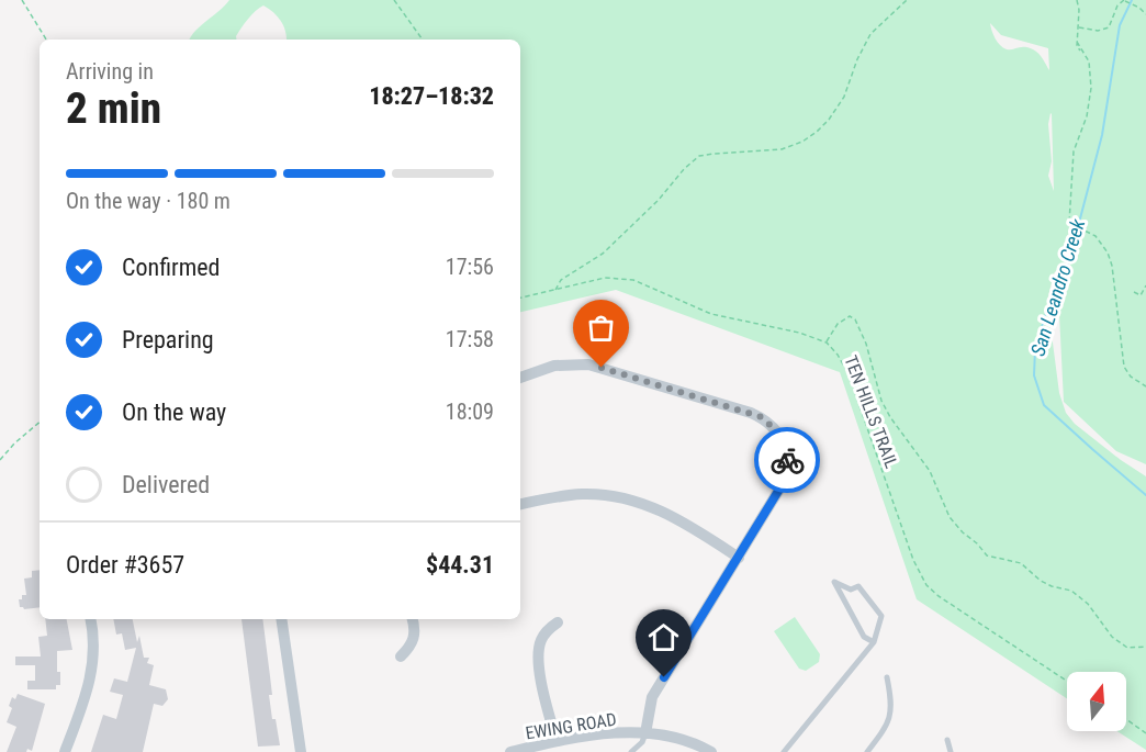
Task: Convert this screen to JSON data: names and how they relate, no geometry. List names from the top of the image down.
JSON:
{
  "streets": {
    "street": ["EWING ROAD"],
    "path": ["TEN HILLS TRAIL"]
  },
  "water": ["San Leandro Creek"],
  "north": "top",
  "page": {
    "heading": ["2 min", "Arriving in", "18:27–18:32"],
    "panel": ["Order #3657", "$44.31"],
    "bar": "On the way · 180 m",
    "list": [
      ["Confirmed", "17:56"],
      ["Preparing", "17:58"],
      ["On the way", "18:09"],
      "Delivered"
    ]
  }
}
